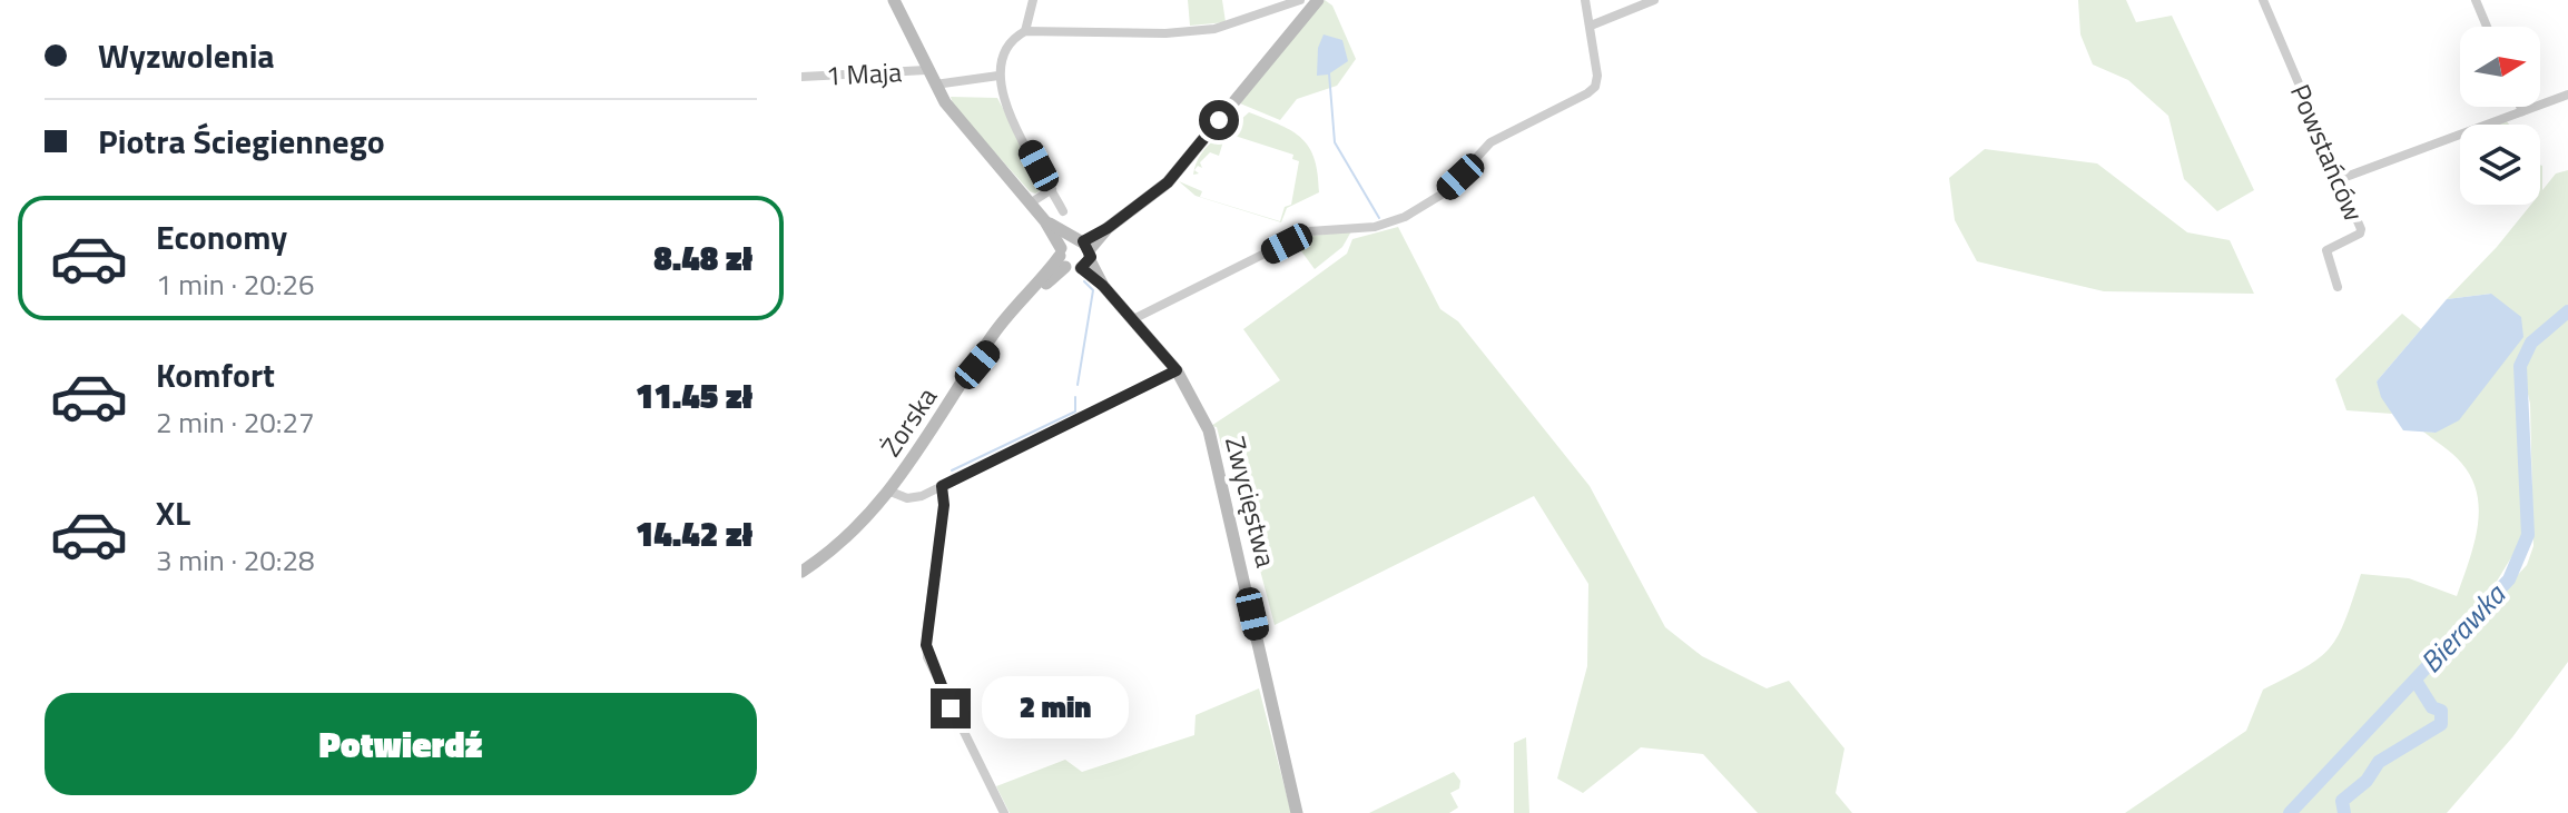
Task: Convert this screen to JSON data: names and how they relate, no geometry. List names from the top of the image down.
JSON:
{
  "streets": {
    "main road": ["Żorska", "Zwycięstwa"],
    "street": ["1 Maja", "Powstańców"]
  },
  "crossings": [
    ["1 Maja", "Zwycięstwa"],
    ["Żorska", "Zwycięstwa"]
  ],
  "water": ["Bierawka"],
  "north": "right",
  "page": {
    "banner": ["Wyzwolenia", "Piotra Ściegiennego"],
    "list": [
      {
        "name": "Economy",
        "note": "1 min · 20:26",
        "value": "8.48 zł"
      },
      {
        "name": "Komfort",
        "note": "2 min · 20:27",
        "value": "11.45 zł"
      },
      {
        "name": "XL",
        "note": "3 min · 20:28",
        "value": "14.42 zł"
      }
    ],
    "buttons": "Potwierdź",
    "bubble": "2 min"
  }
}
